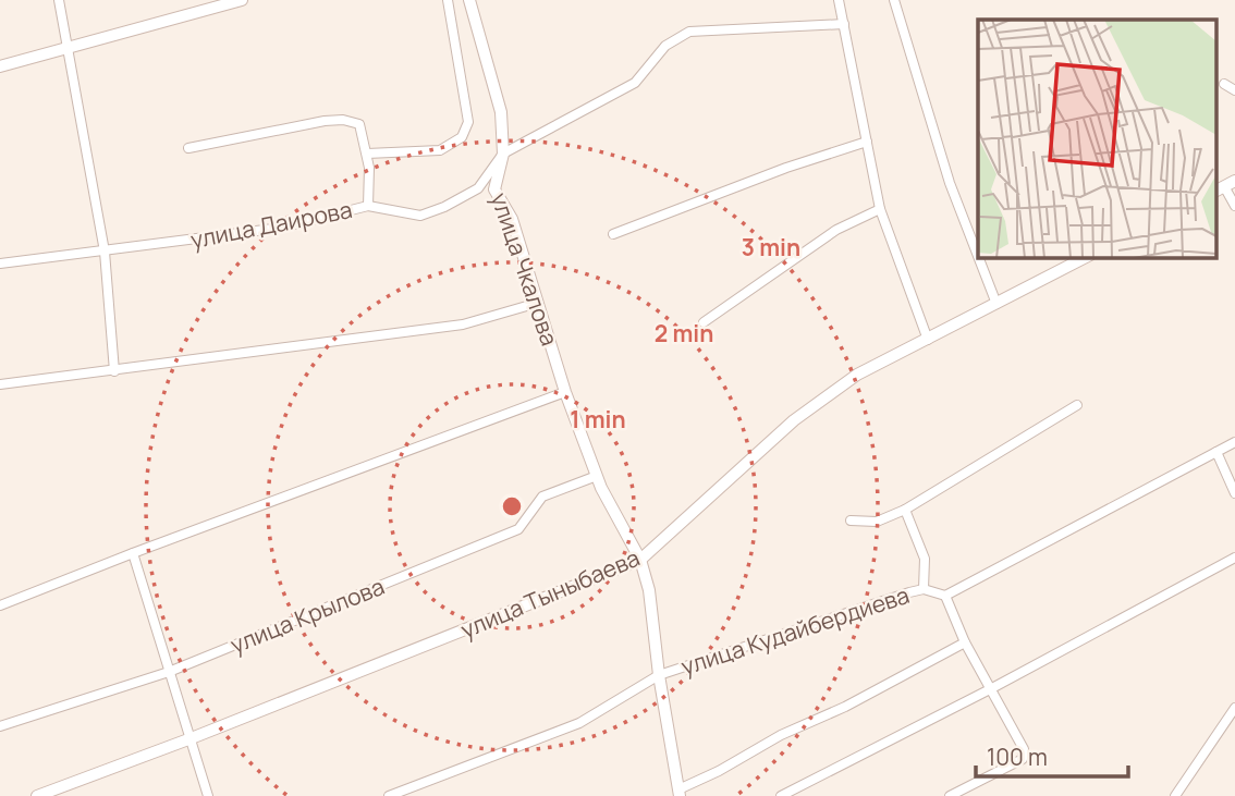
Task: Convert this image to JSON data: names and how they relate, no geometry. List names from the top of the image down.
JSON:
{
  "streets": {
    "street": [
      "улица Даирова",
      "улица Чкалова",
      "улица Тыныбаева",
      "улица Крылова",
      "улица Кудайбердиева"
    ]
  },
  "crossings": [
    ["улица Даирова", "улица Чкалова"],
    ["улица Чкалова", "улица Тыныбаева"],
    ["улица Чкалова", "улица Крылова"],
    ["улица Чкалова", "улица Кудайбердиева"]
  ],
  "scale_bar": "100 m",
  "rings": ["3 min", "2 min", "1 min"]
}
